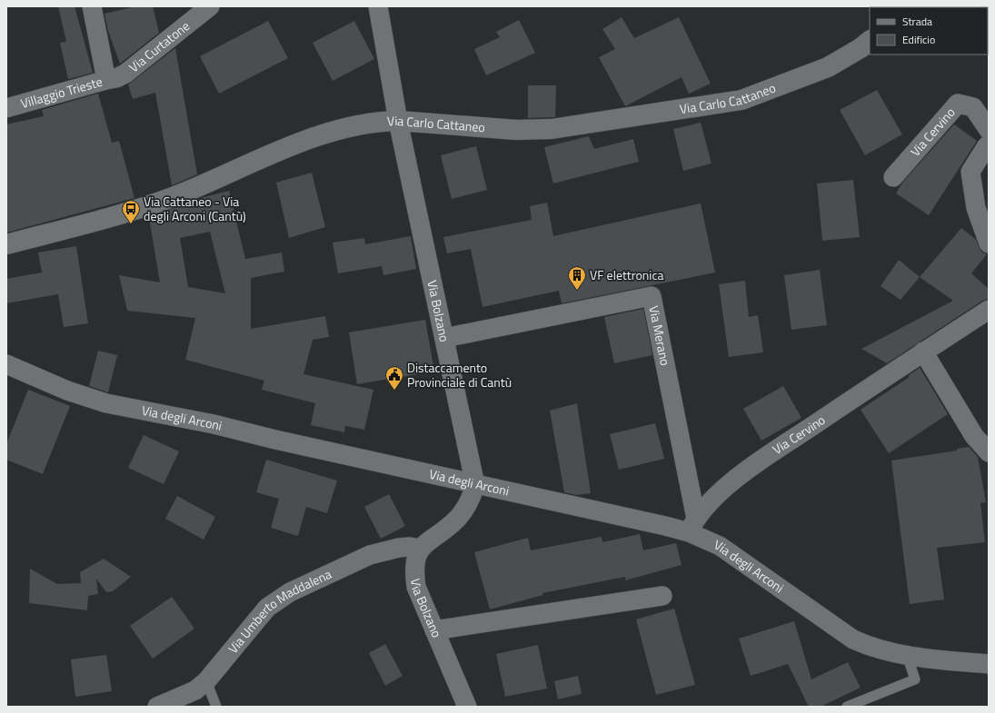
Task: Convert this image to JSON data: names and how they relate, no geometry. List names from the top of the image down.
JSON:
{
  "streets": {
    "street": [
      "Via Curtatone",
      "Villaggio Trieste",
      "Via Carlo Cattaneo",
      "Via Cervino",
      "Via Bolzano",
      "Via Merano",
      "Via degli Arconi",
      "Via Umberto Maddalena"
    ]
  },
  "crossings": [
    ["Via Curtatone", "Villaggio Trieste"],
    ["Via Carlo Cattaneo", "Via Bolzano"],
    ["Via Cervino", "Via Merano"],
    ["Via Cervino", "Via degli Arconi"],
    ["Via Bolzano", "Via Merano"],
    ["Via Bolzano", "Via degli Arconi"],
    ["Via Bolzano", "Via Umberto Maddalena"],
    ["Via Merano", "Via degli Arconi"]
  ],
  "places": {
    "bus stop": ["Via Cattaneo - Via degli Arconi (Cantù)"],
    "building": ["VF elettronica"],
    "public building": ["Distaccamento Provinciale di Cantù"]
  },
  "legend": ["Strada", "Edificio"]
}
